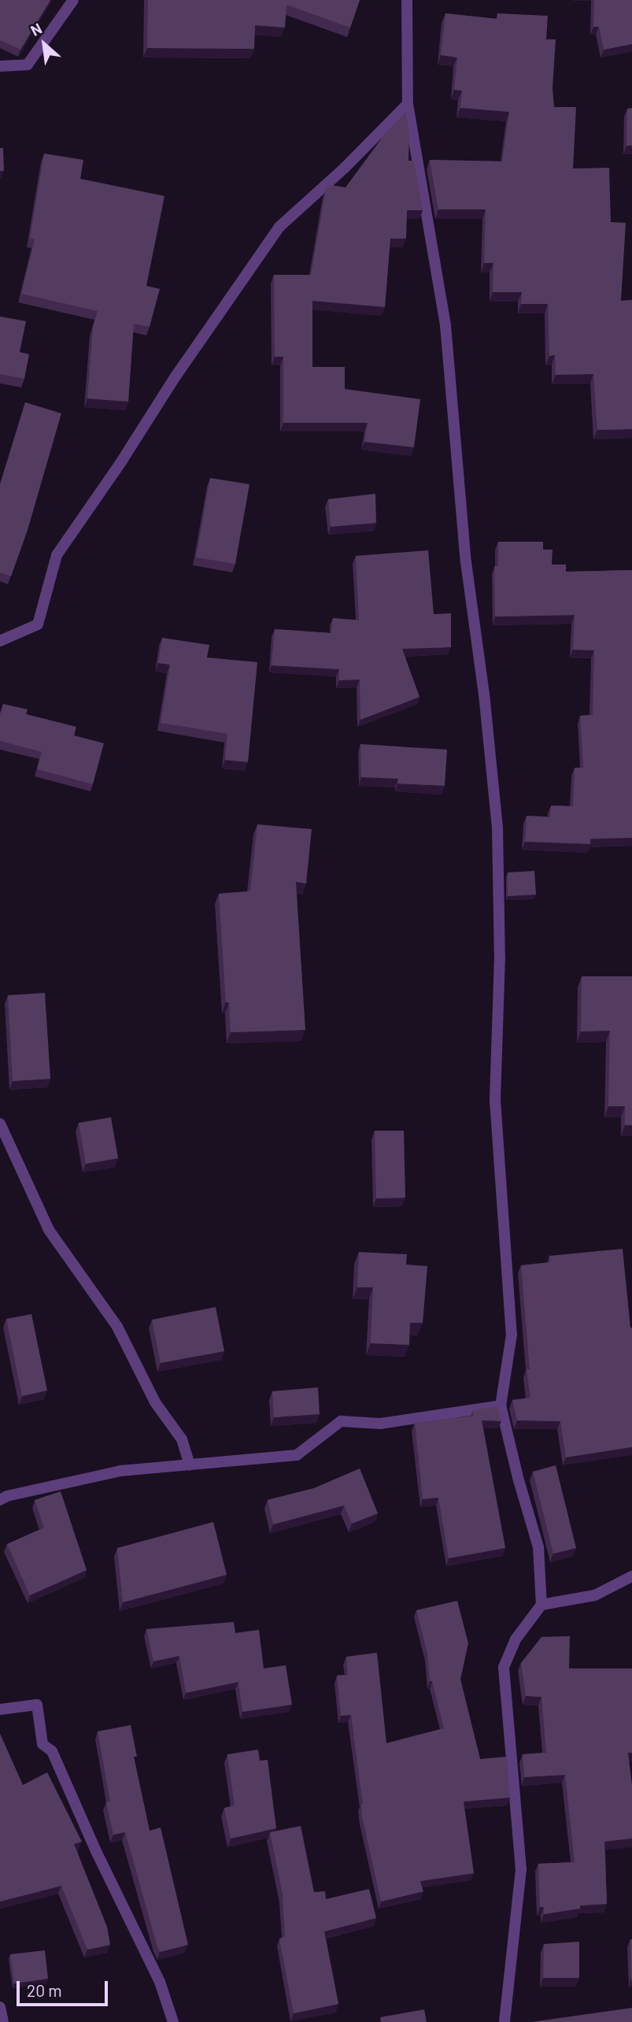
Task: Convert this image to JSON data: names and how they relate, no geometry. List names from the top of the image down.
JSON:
{
  "scale_bar": "20 m",
  "north": "top left"
}
